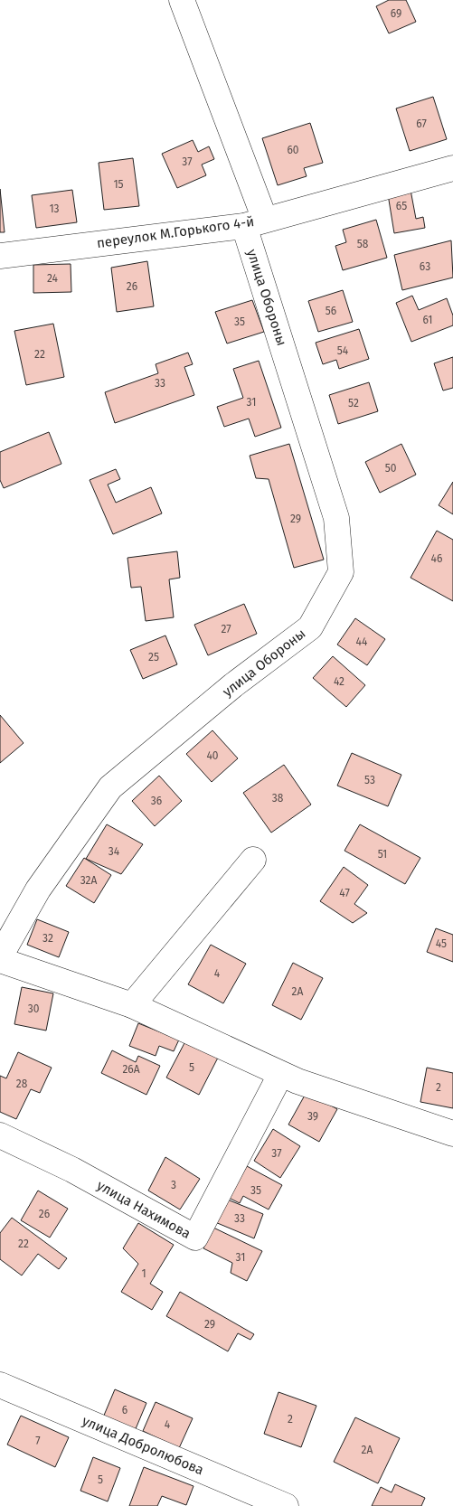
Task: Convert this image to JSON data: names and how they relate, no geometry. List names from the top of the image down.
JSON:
{
  "streets": {
    "street": [
      "переулок М.Горького 4-й",
      "улица Обороны",
      "улица Нахимова",
      "улица Добролюбова"
    ]
  },
  "crossings": [
    ["переулок М.Горького 4-й", "улица Обороны"]
  ],
  "house_numbers": [
    "69",
    "67",
    "60",
    "37",
    "15",
    "65",
    "13",
    "58",
    "63",
    "24",
    "26",
    "56",
    "61",
    "35",
    "54",
    "22",
    "33",
    "31",
    "52",
    "50",
    "29",
    "46",
    "27",
    "44",
    "25",
    "42",
    "40",
    "53",
    "38",
    "36",
    "34",
    "51",
    "32А",
    "47",
    "32",
    "45",
    "4",
    "2А",
    "30",
    "5",
    "26А",
    "28",
    "2",
    "39",
    "37",
    "3",
    "35",
    "26",
    "33",
    "22",
    "31",
    "1",
    "29",
    "6",
    "2",
    "4",
    "7",
    "2А",
    "5"
  ]
}
